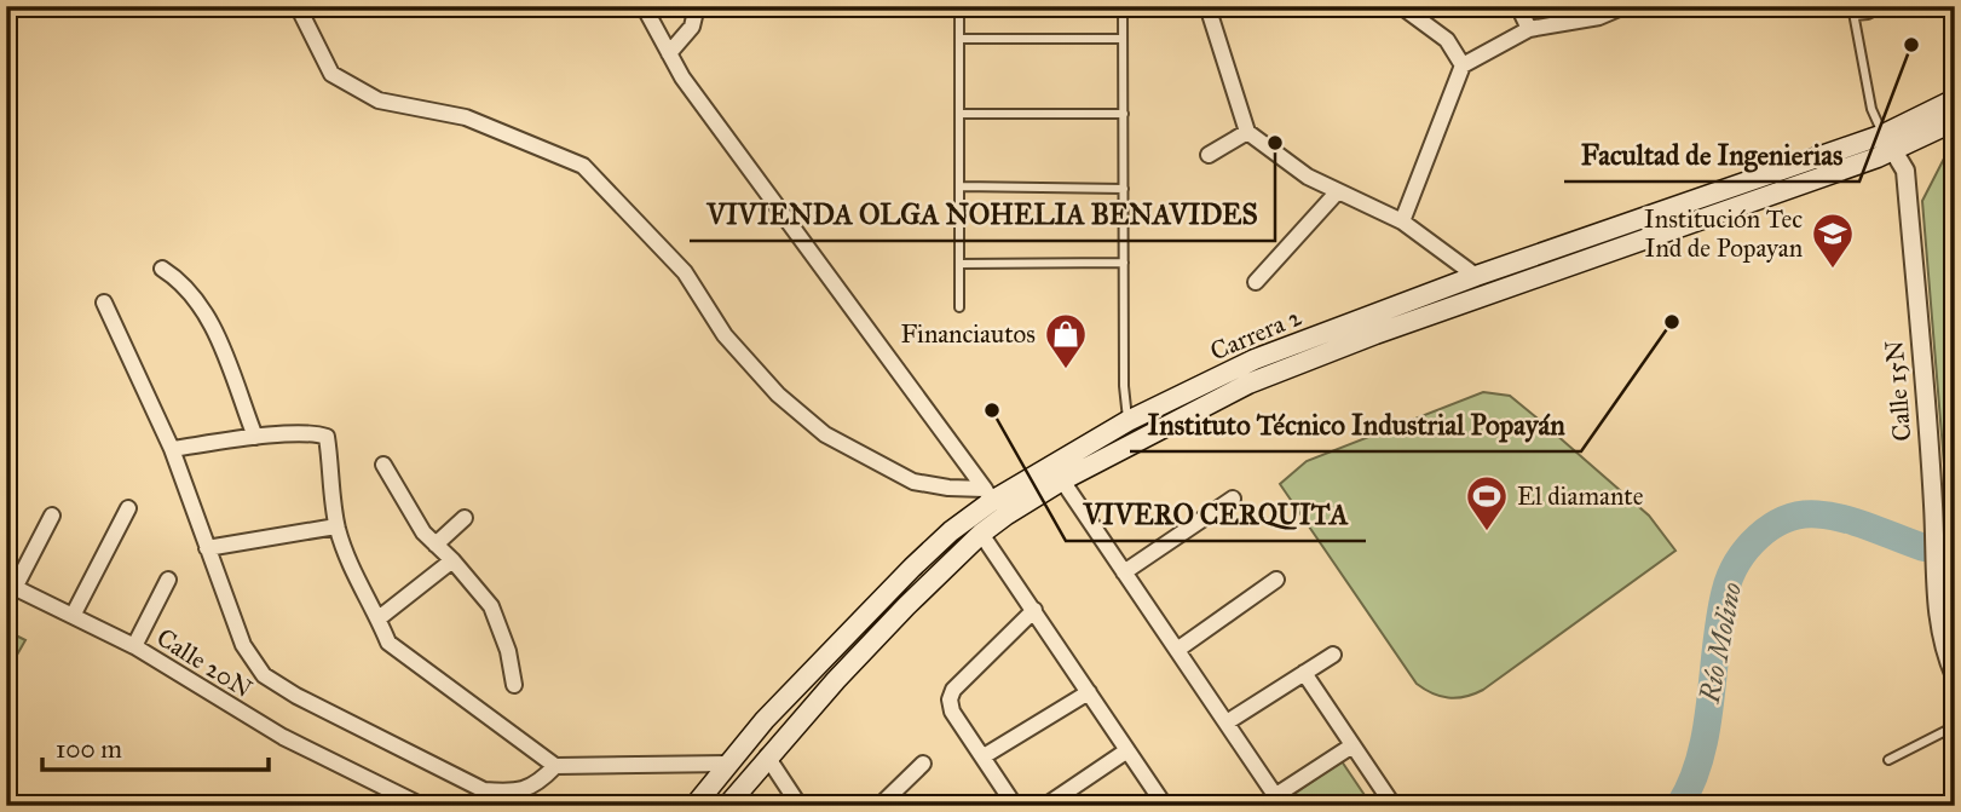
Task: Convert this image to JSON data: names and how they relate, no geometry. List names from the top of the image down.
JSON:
{
  "streets": {
    "main road": ["Carrera 2"],
    "street": ["Calle 15N", "Calle 20N"]
  },
  "crossings": [
    ["Carrera 2", "Calle 15N"]
  ],
  "water": ["Río Molino"],
  "places": {
    "other": [
      "Facultad de Ingenierias",
      "VIVIENDA OLGA NOHELIA BENAVIDES",
      "Instituto Técnico Industrial Popayán",
      "VIVERO CERQUITA"
    ],
    "school or university": ["Institución Tec Ind de Popayan"],
    "shop": ["Financiautos"],
    "sports": ["El diamante"]
  },
  "scale_bar": "100 m"
}
